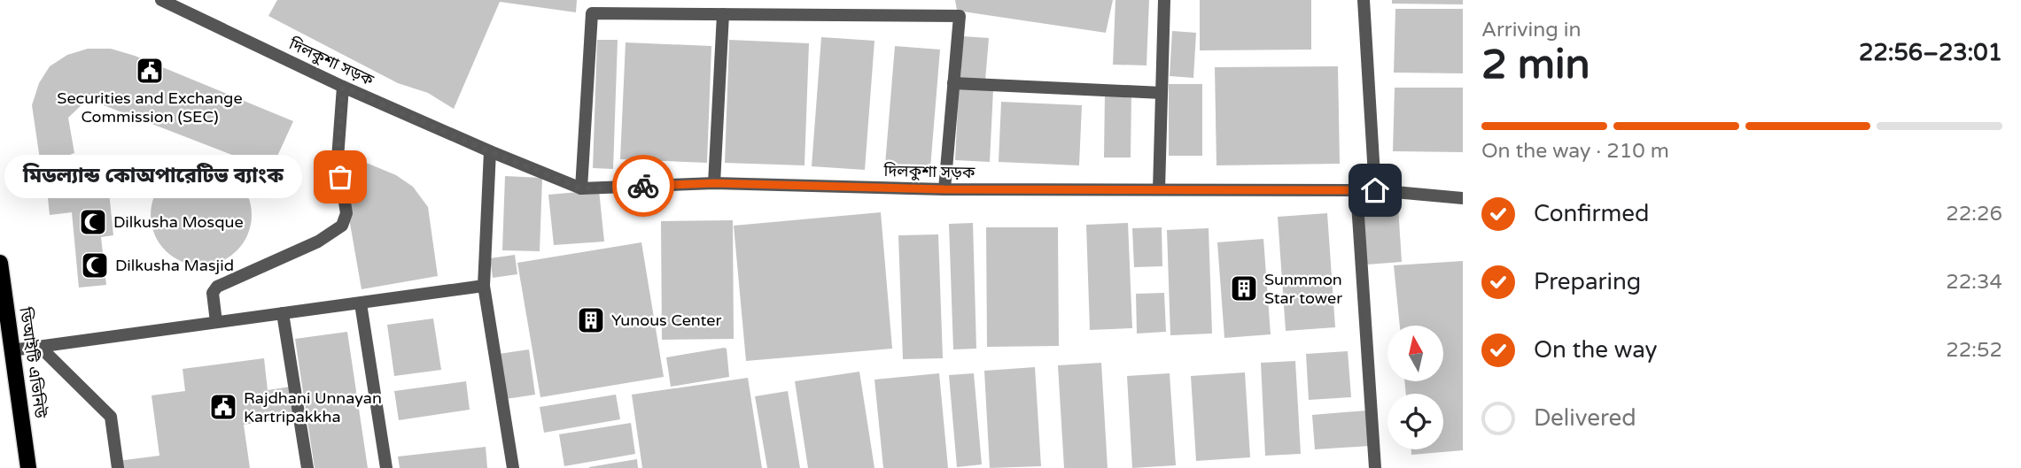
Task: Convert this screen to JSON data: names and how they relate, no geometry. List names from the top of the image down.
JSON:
{
  "streets": {
    "main road": ["ডিআইটি এভিনিউ"],
    "street": ["দিলকুশা সড়ক"]
  },
  "places": {
    "public building": ["Securities and Exchange Commission (SEC)", "Rajdhani Unnayan Kartripakkha"],
    "other": ["মিডল্যান্ড কোঅপারেটিভ ব্যাংক"],
    "mosque": ["Dilkusha Mosque", "Dilkusha Masjid"],
    "building": ["Sunmmon Star tower", "Yunous Center"]
  },
  "north": "top",
  "page": {
    "heading": ["2 min", "Arriving in", "22:56–23:01"],
    "bar": "On the way · 210 m",
    "bubble": "মিডল্যান্ড কোঅপারেটিভ ব্যাংক",
    "list": [
      ["Confirmed", "22:26"],
      ["Preparing", "22:34"],
      ["On the way", "22:52"],
      "Delivered"
    ]
  }
}
